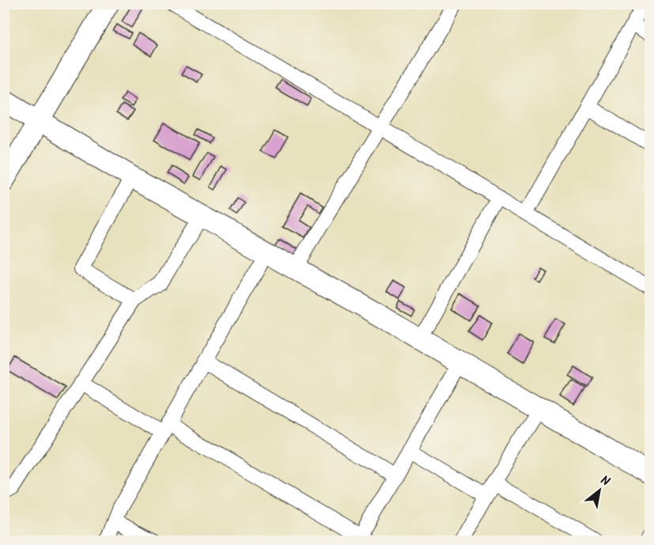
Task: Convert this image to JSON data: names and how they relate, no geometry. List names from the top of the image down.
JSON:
{
  "north": "top right"
}
